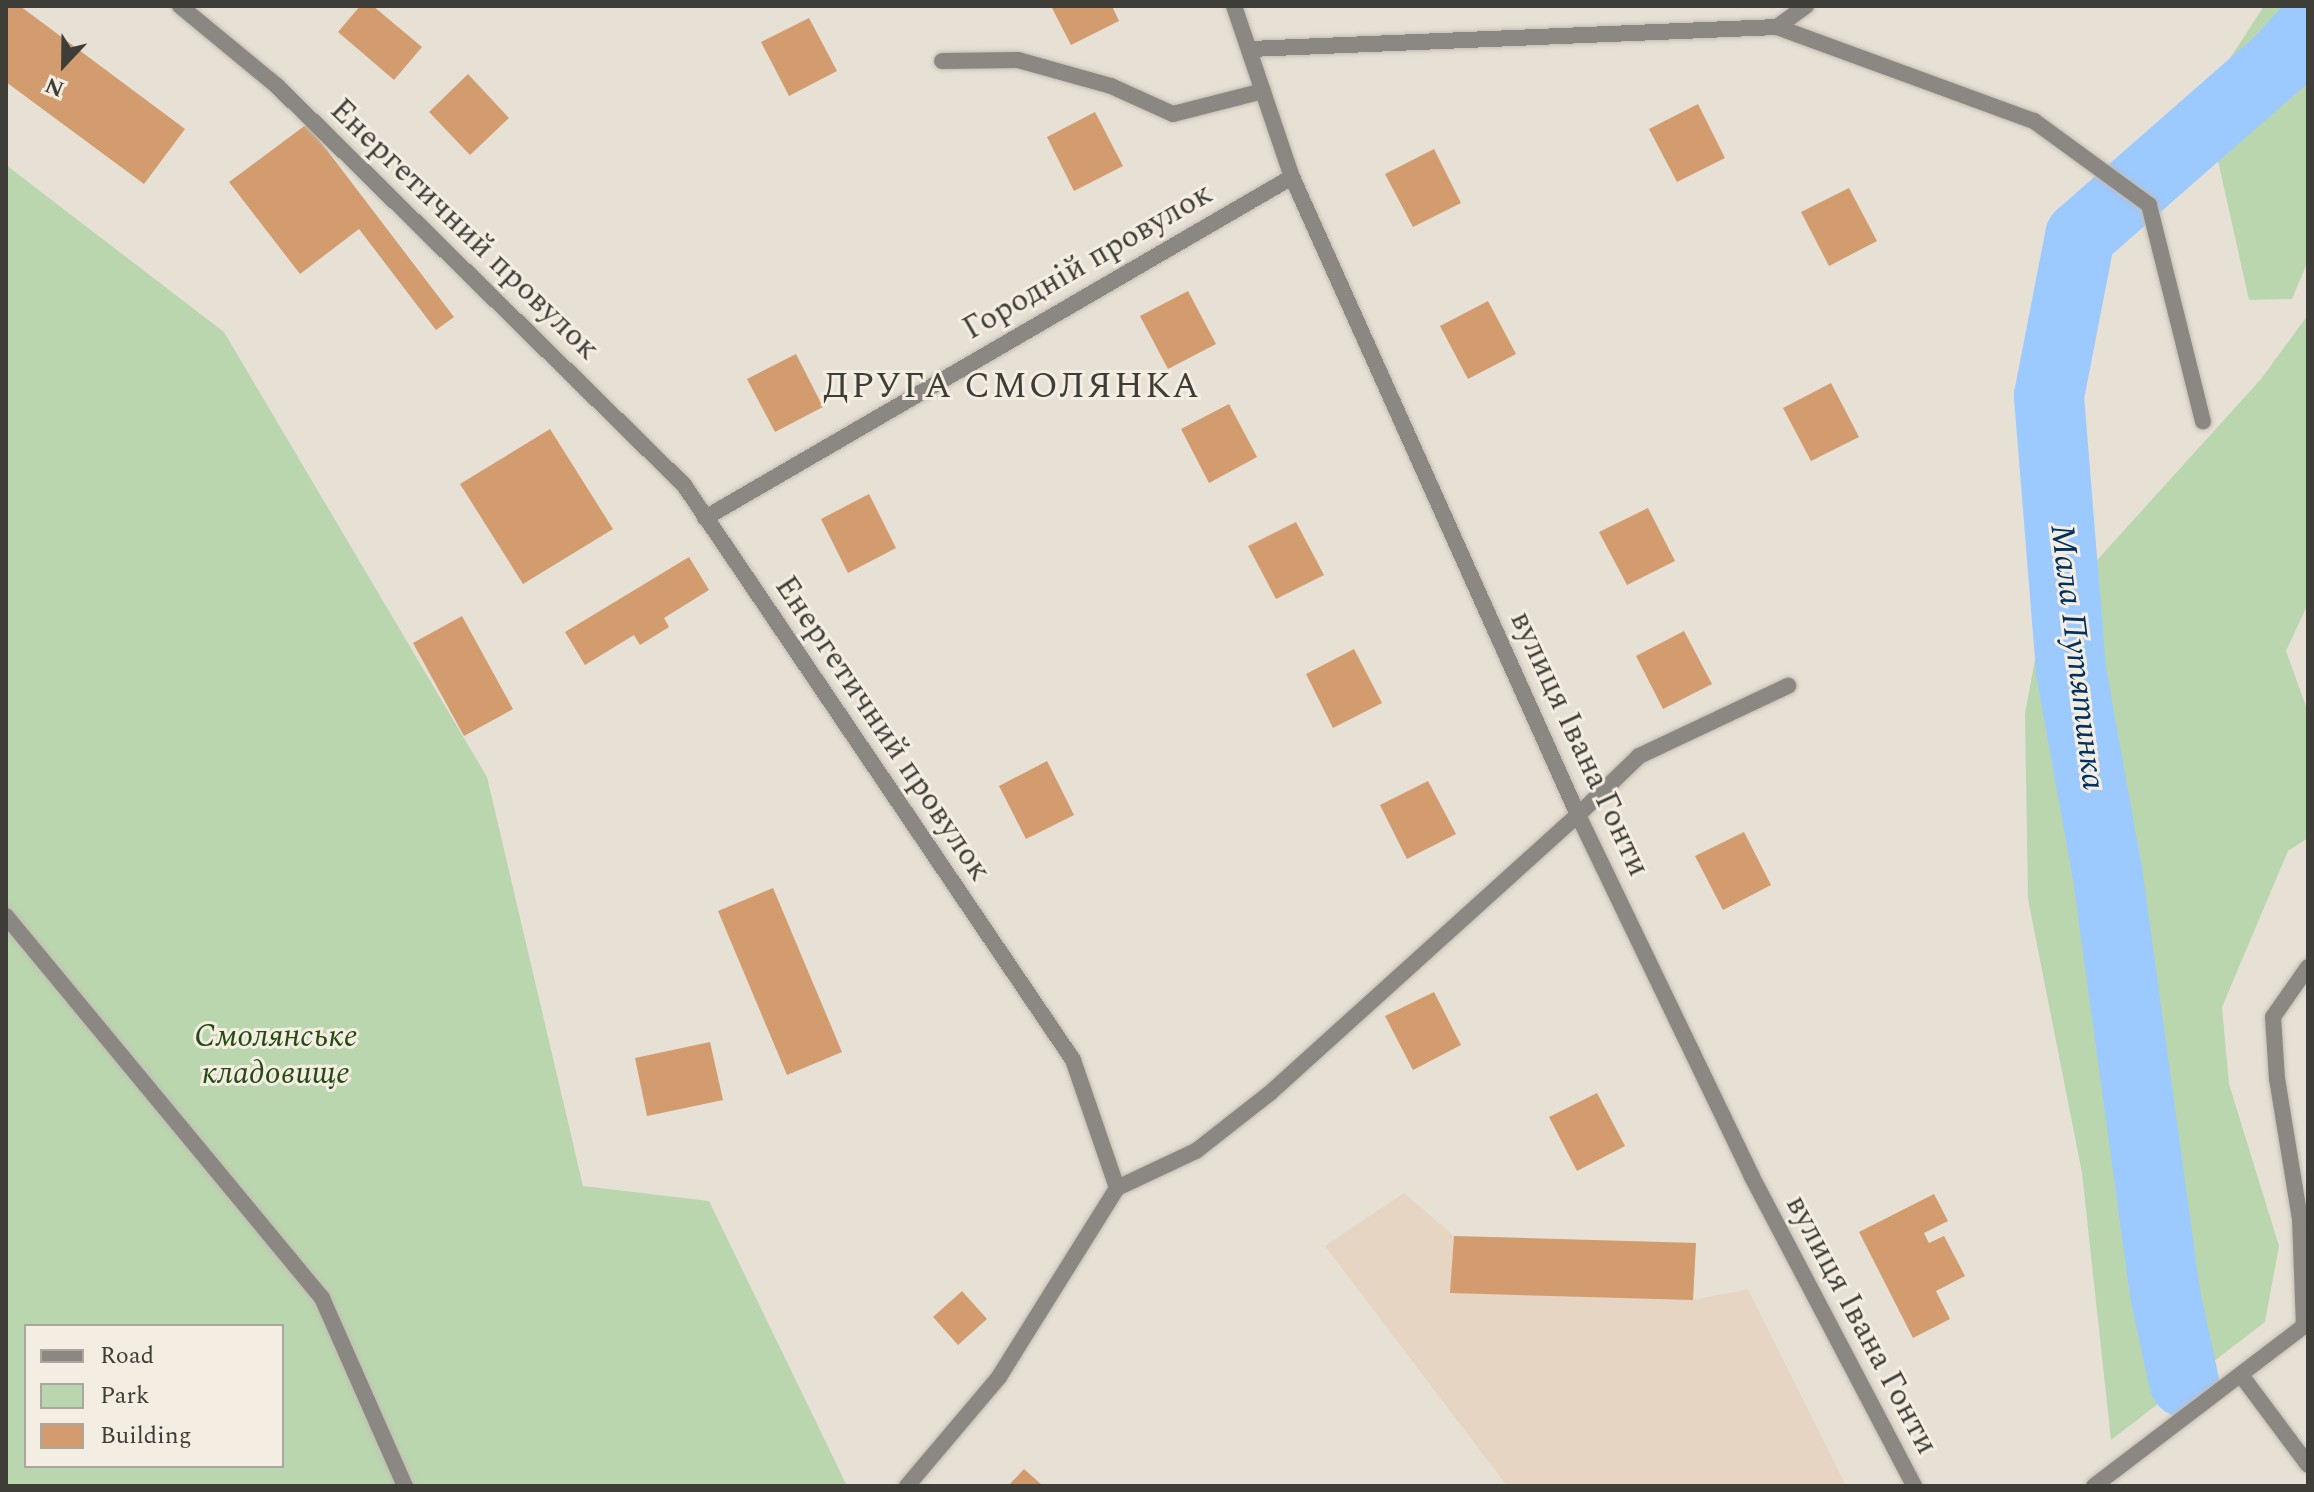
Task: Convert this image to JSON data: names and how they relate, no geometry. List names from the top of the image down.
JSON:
{
  "streets": {
    "street": ["Енергетичний провулок", "Городній провулок", "вулиця Івана Гонти"]
  },
  "crossings": [
    ["Енергетичний провулок", "Городній провулок"],
    ["Городній провулок", "вулиця Івана Гонти"]
  ],
  "districts": ["ДРУГА СМОЛЯНКА"],
  "water": ["Мала Путятинка"],
  "parks": ["Смолянське кладовище"],
  "legend": ["Road", "Park", "Building"],
  "north": "bottom"
}
